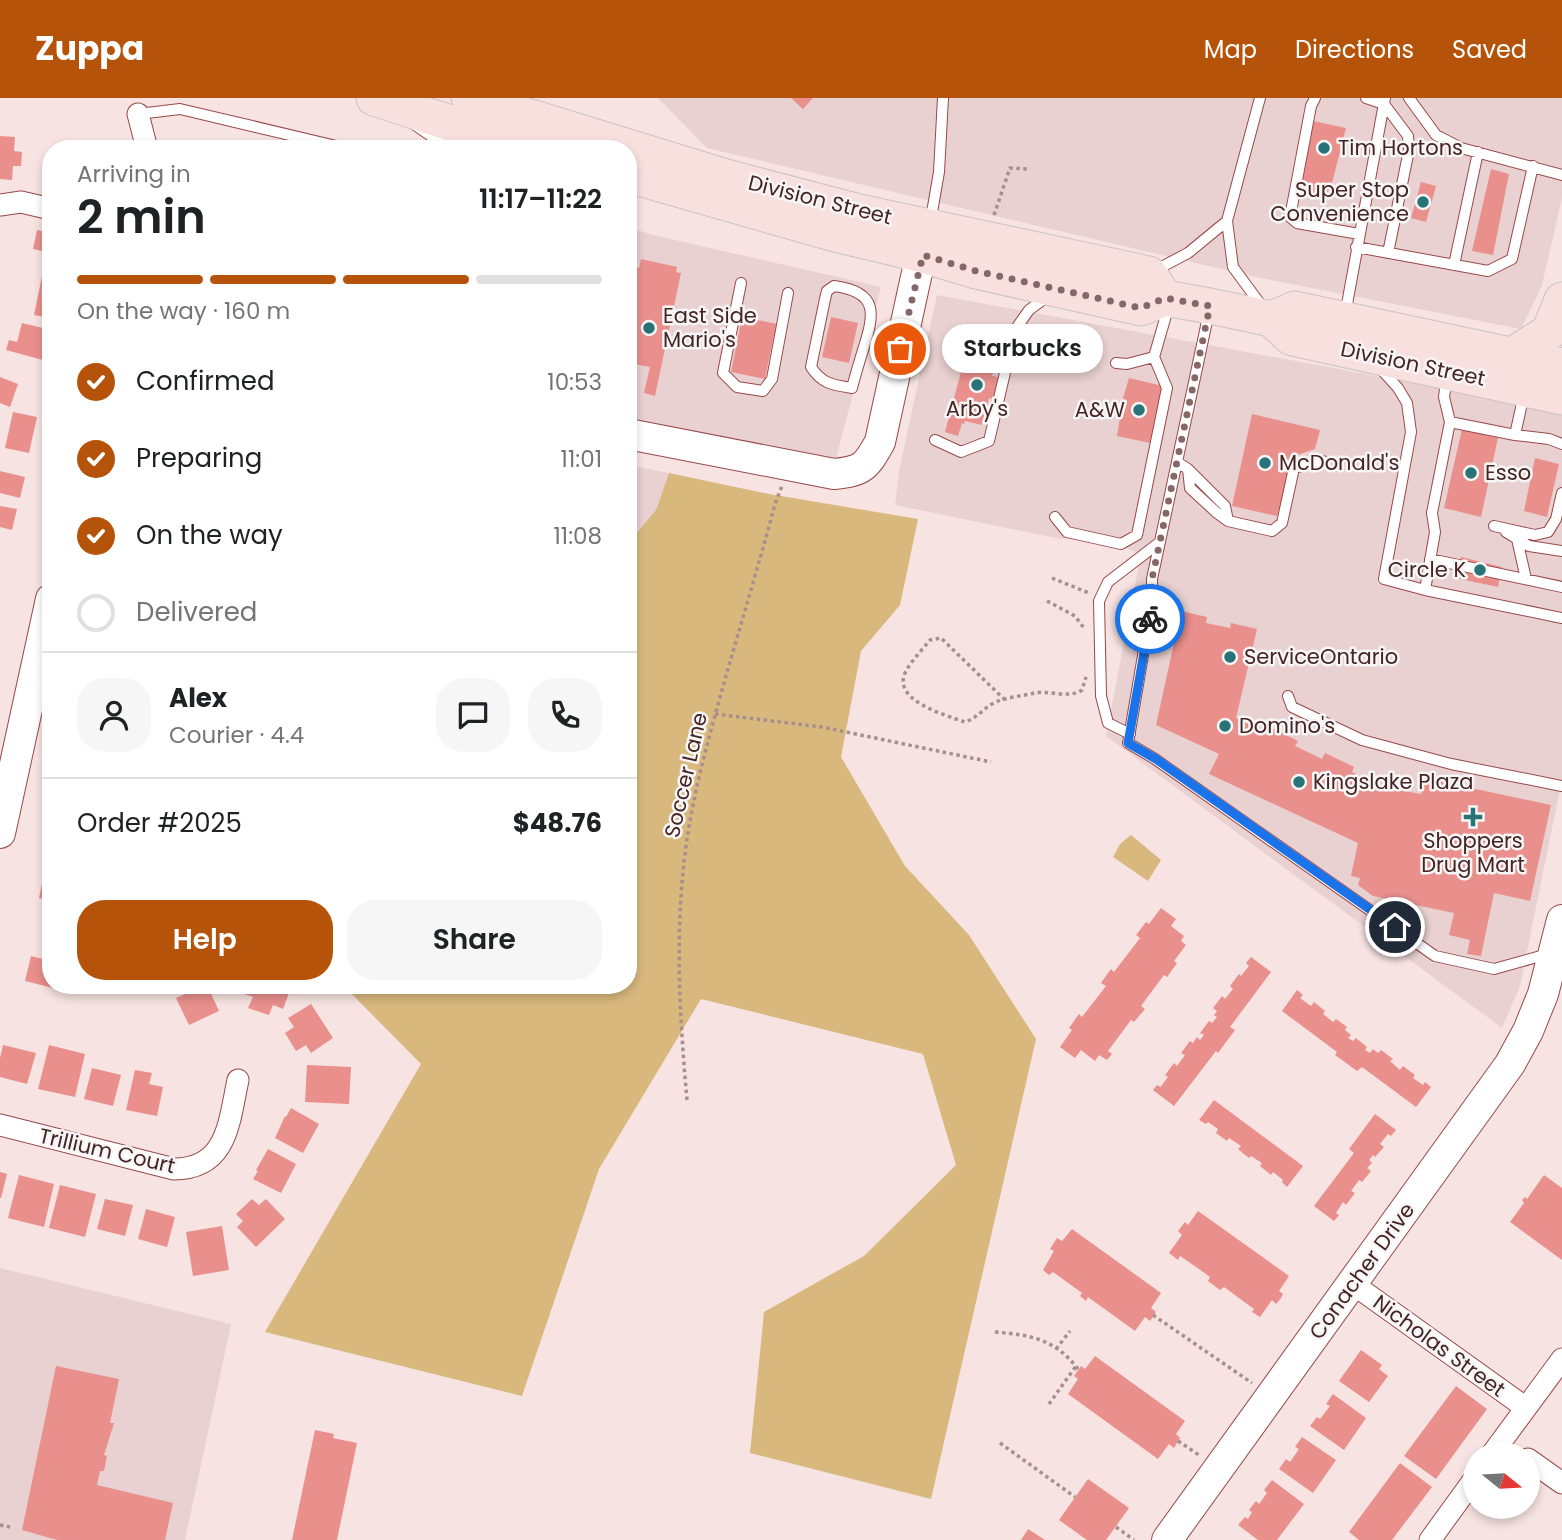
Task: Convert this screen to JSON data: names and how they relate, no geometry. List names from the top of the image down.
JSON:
{
  "streets": {
    "main road": ["Division Street"],
    "street": ["Trillium Court", "Conacher Drive", "Nicholas Street"],
    "path": ["Soccer Lane"]
  },
  "crossings": [
    ["Conacher Drive", "Nicholas Street"]
  ],
  "places": {
    "other": [
      "Tim Hortons",
      "Super Stop Convenience",
      "East Side Mario's",
      "Starbucks",
      "Arby's",
      "A&W",
      "McDonald's",
      "Esso",
      "Circle K",
      "ServiceOntario",
      "Domino's",
      "Kingslake Plaza"
    ],
    "health": ["Shoppers Drug Mart"]
  },
  "north": "right",
  "page": {
    "header": "Zuppa",
    "nav": ["Map", "Directions", "Saved"],
    "heading": ["2 min", "Arriving in", "11:17–11:22"],
    "panel": [
      "Alex",
      "Courier · 4.4",
      "Order #2025",
      "$48.76"
    ],
    "bar": "On the way · 160 m",
    "bubble": "Starbucks",
    "list": [
      ["Confirmed", "10:53"],
      ["Preparing", "11:01"],
      ["On the way", "11:08"],
      "Delivered"
    ],
    "buttons": ["Help", "Share"]
  }
}
